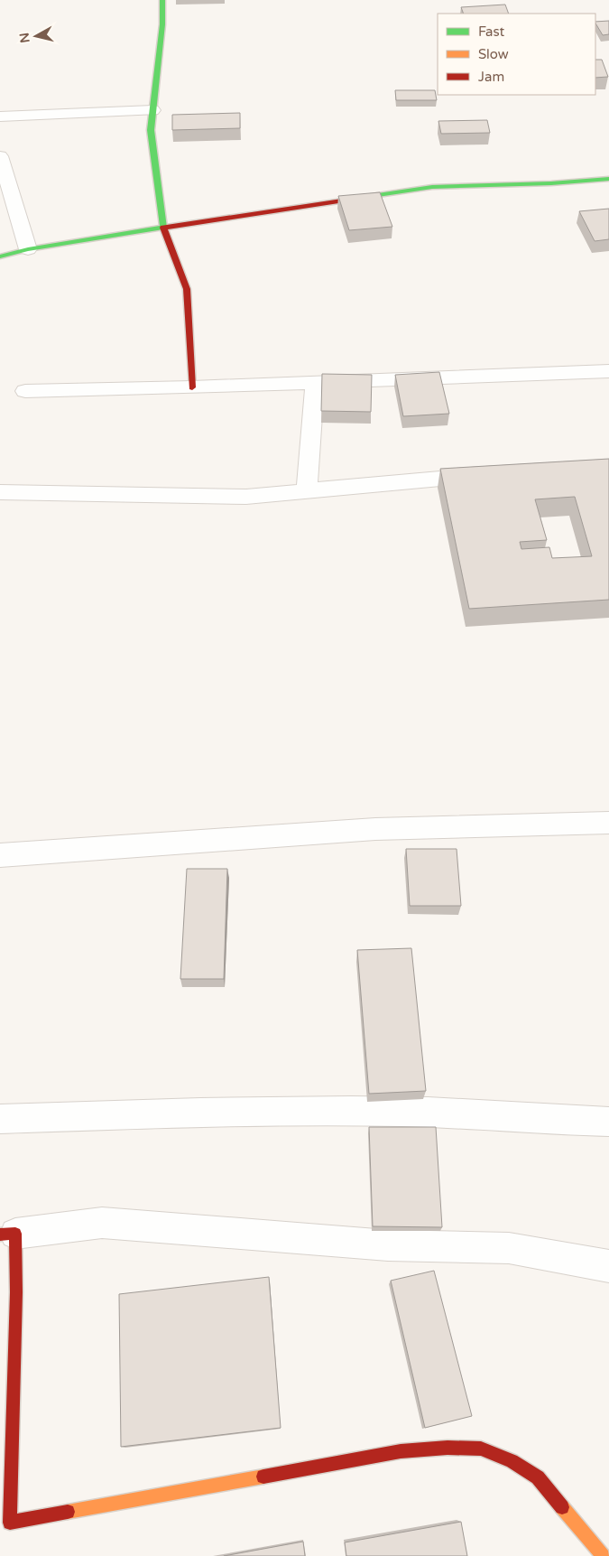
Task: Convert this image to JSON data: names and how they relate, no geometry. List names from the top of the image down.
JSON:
{
  "legend": ["Fast", "Slow", "Jam"],
  "north": "left"
}
